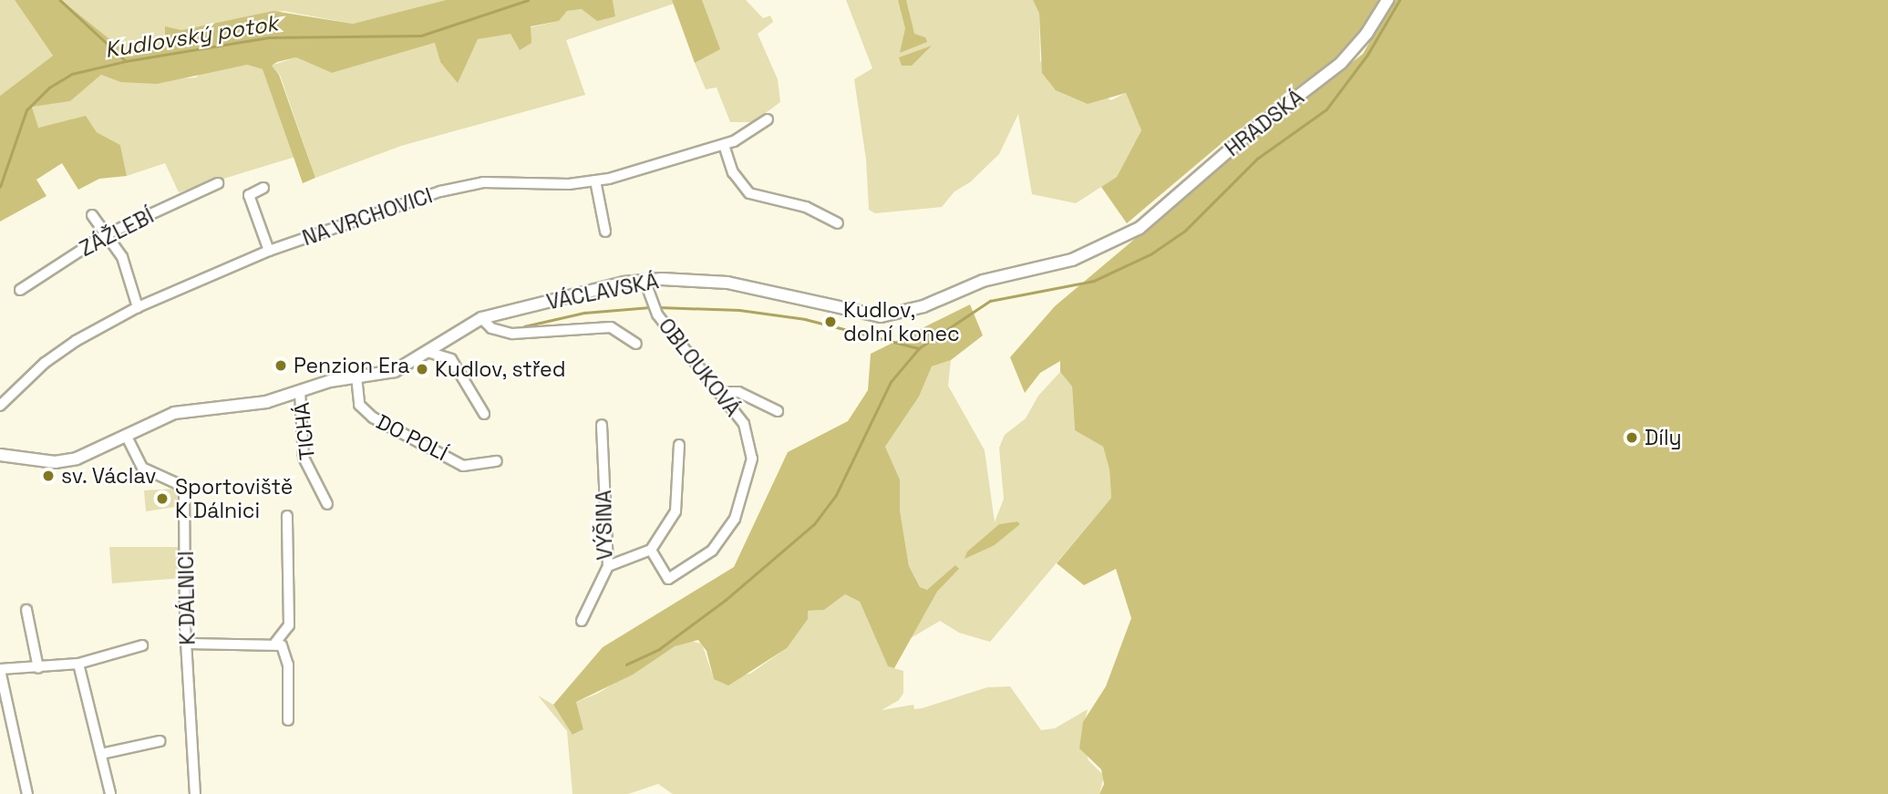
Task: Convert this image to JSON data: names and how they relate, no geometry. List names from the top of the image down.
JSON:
{
  "streets": {
    "street": [
      "HRADSKÁ",
      "NA VRCHOVICI",
      "ZÁŽLEBÍ",
      "VÁCLAVSKÁ",
      "OBLOUKOVÁ",
      "TICHÁ",
      "DO POLÍ",
      "VÝŠINA",
      "K DÁLNICI"
    ]
  },
  "crossings": [
    ["HRADSKÁ", "VÁCLAVSKÁ"],
    ["VÁCLAVSKÁ", "OBLOUKOVÁ"],
    ["VÁCLAVSKÁ", "TICHÁ"],
    ["VÁCLAVSKÁ", "DO POLÍ"],
    ["VÁCLAVSKÁ", "K DÁLNICI"]
  ],
  "water": ["Kudlovský potok"],
  "places": [
    "Kudlov, dolní konec",
    "Penzion Era",
    "Kudlov, střed",
    "Díly",
    "sv. Václav",
    "Sportoviště K Dálnici"
  ]
}
